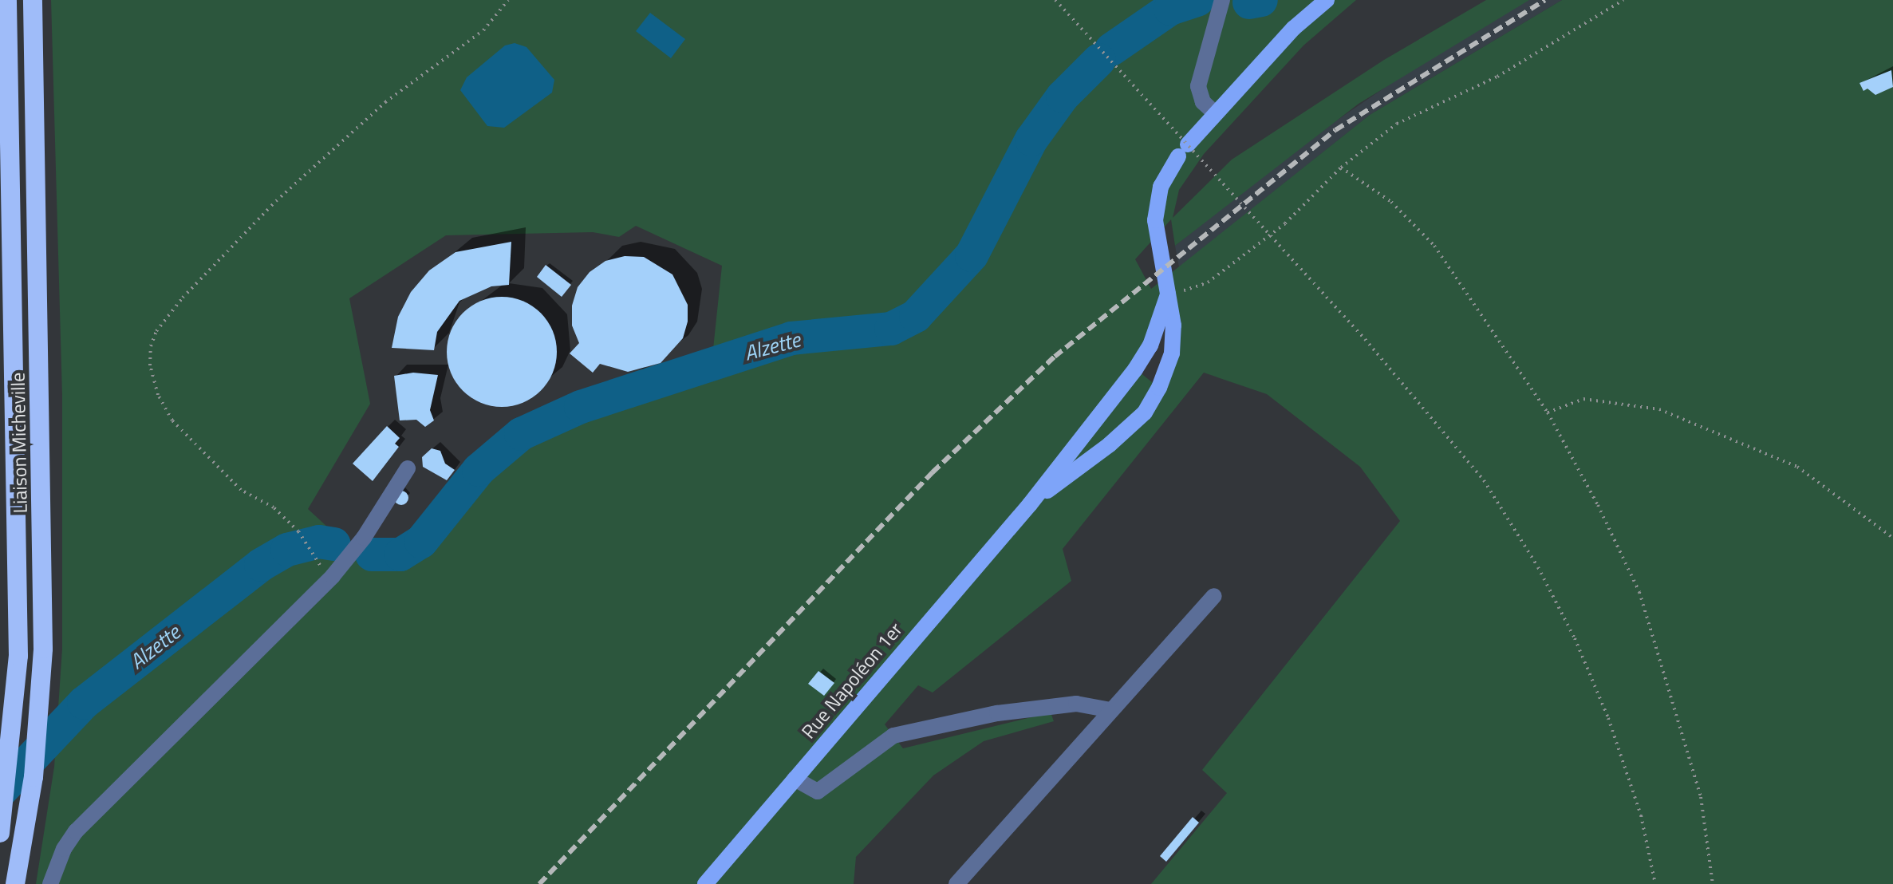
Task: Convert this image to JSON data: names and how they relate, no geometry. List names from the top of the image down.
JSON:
{
  "streets": {
    "highway": ["Liaison Micheville"],
    "main road": ["Rue Napoléon 1er"]
  },
  "water": ["Alzette"]
}
